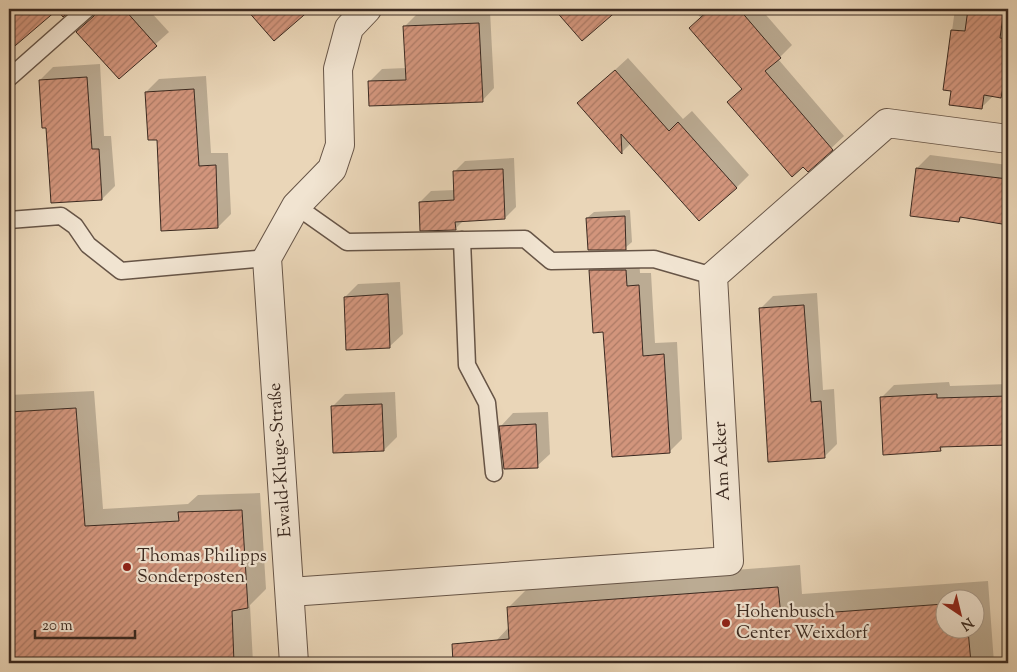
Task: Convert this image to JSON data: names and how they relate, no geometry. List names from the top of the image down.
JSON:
{
  "streets": {
    "street": ["Ewald-Kluge-Straße", "Am Acker"]
  },
  "crossings": [
    ["Ewald-Kluge-Straße", "Am Acker"]
  ],
  "places": ["Thomas Philipps Sonderposten", "Hohenbusch Center Weixdorf"],
  "scale_bar": "20 m",
  "north": "bottom right"
}
